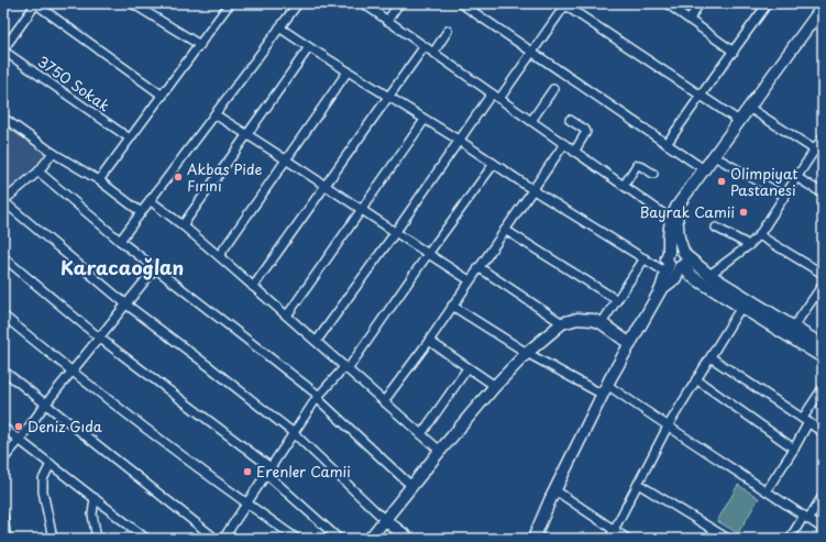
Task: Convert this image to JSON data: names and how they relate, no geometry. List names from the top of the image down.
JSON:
{
  "streets": {
    "street": ["3750 Sokak"]
  },
  "districts": ["Karacaoğlan"],
  "places": [
    "Akbas Pide Fırını",
    "Olimpiyat Pastanesi",
    "Bayrak Camii",
    "Deniz Gıda",
    "Erenler Camii"
  ]
}
